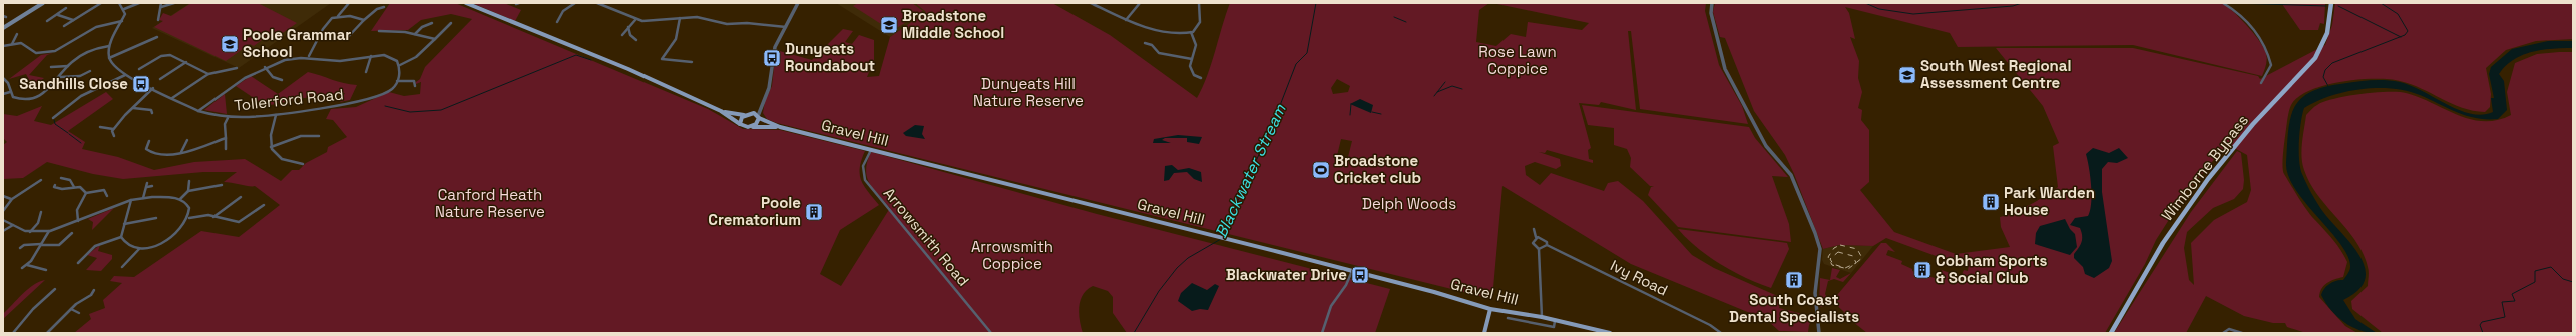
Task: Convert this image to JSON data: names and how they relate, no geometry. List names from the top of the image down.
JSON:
{
  "streets": {
    "highway": ["Wimborne Bypass"],
    "main road": ["Gravel Hill"],
    "street": ["Tollerford Road", "Arrowsmith Road", "Ivy Road"]
  },
  "crossings": [
    ["Gravel Hill", "Arrowsmith Road"]
  ],
  "water": ["Blackwater Stream"],
  "parks": [
    "Rose Lawn Coppice",
    "Dunyeats Hill Nature Reserve",
    "Canford Heath Nature Reserve",
    "Delph Woods",
    "Arrowsmith Coppice"
  ],
  "places": {
    "school or university": ["Broadstone Middle School", "Poole Grammar School", "South West Regional Assessment Centre"],
    "bus stop": ["Dunyeats Roundabout", "Sandhills Close", "Blackwater Drive"],
    "sports": ["Broadstone Cricket club"],
    "building": [
      "Park Warden House",
      "Poole Crematorium",
      "Cobham Sports & Social Club",
      "South Coast Dental Specialists"
    ]
  }
}
